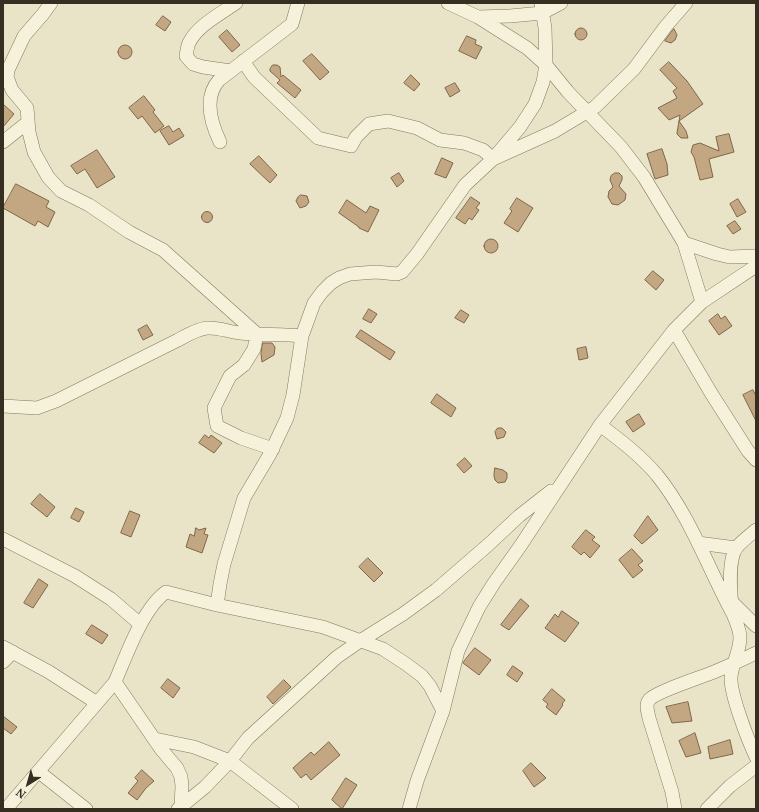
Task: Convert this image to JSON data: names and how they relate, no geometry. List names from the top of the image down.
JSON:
{
  "north": "bottom left"
}
